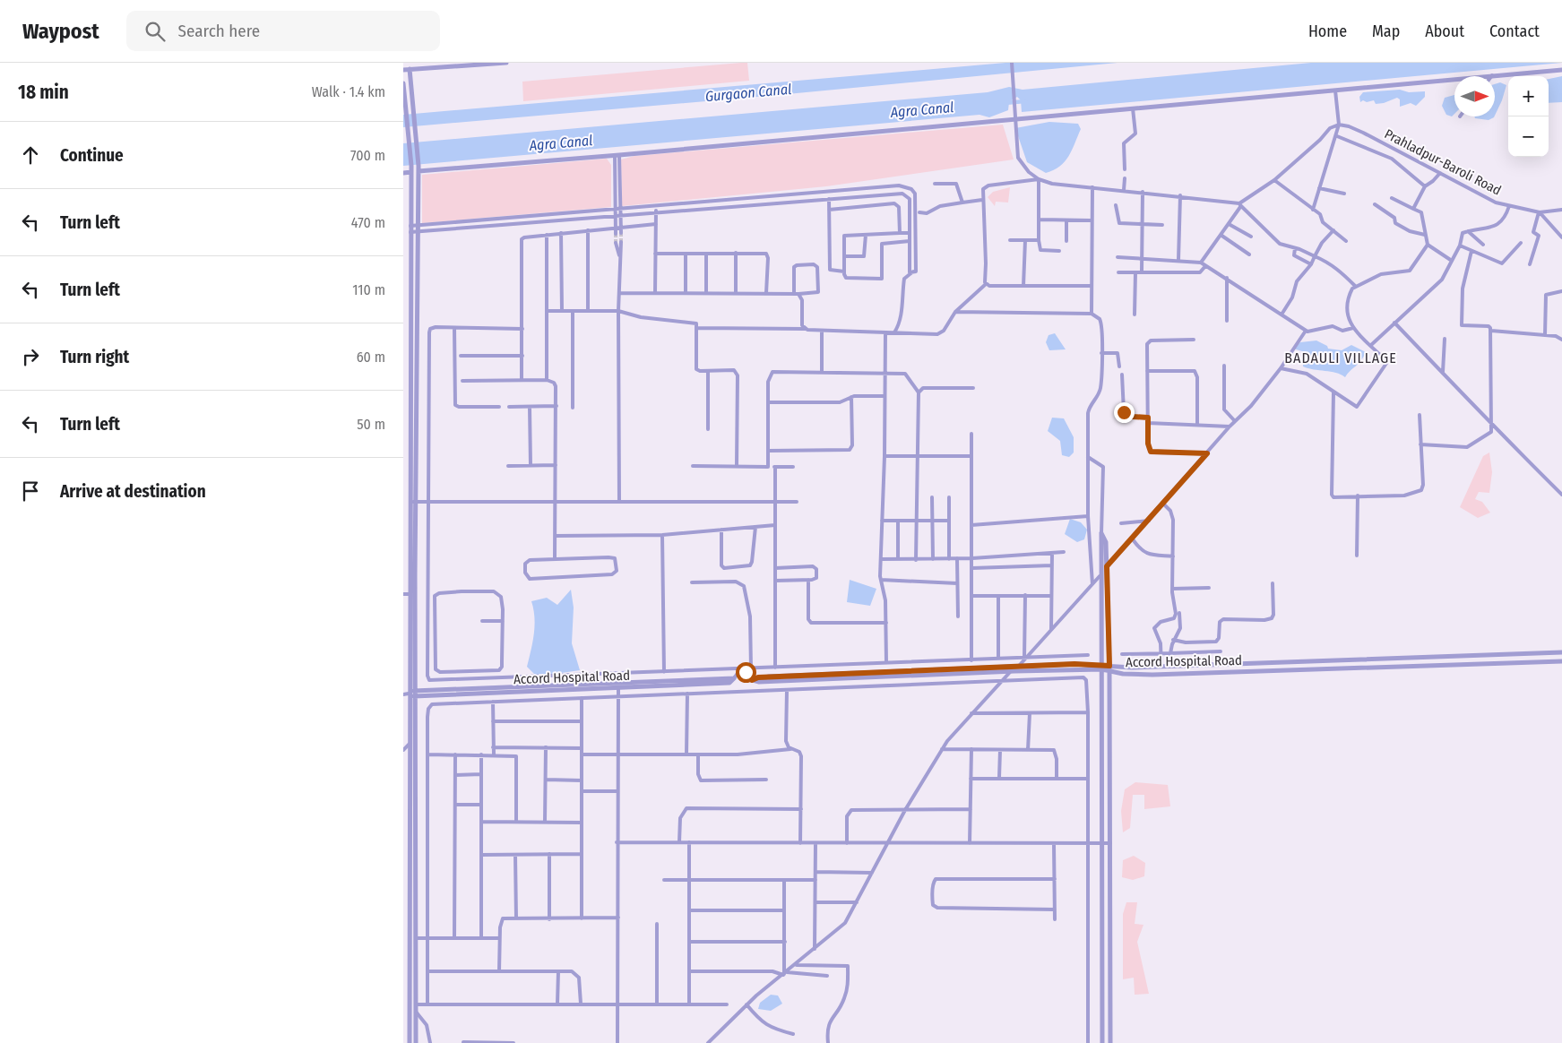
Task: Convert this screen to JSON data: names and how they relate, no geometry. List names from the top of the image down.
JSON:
{
  "streets": {
    "street": ["Prahladpur-Baroli Road", "Accord Hospital Road"]
  },
  "districts": ["BADAULI VILLAGE"],
  "water": ["Gurgaon Canal", "Agra Canal"],
  "north": "right",
  "page": {
    "header": "Waypost",
    "search": "Search here",
    "nav": [
      "Home",
      "Map",
      "About",
      "Contact"
    ],
    "heading": ["18 min", "Walk · 1.4 km"],
    "map_buttons": ["+", "−"],
    "list": [
      ["Continue", "700 m"],
      ["Turn left", "470 m"],
      ["Turn left", "110 m"],
      ["Turn right", "60 m"],
      ["Turn left", "50 m"],
      "Arrive at destination"
    ]
  }
}
